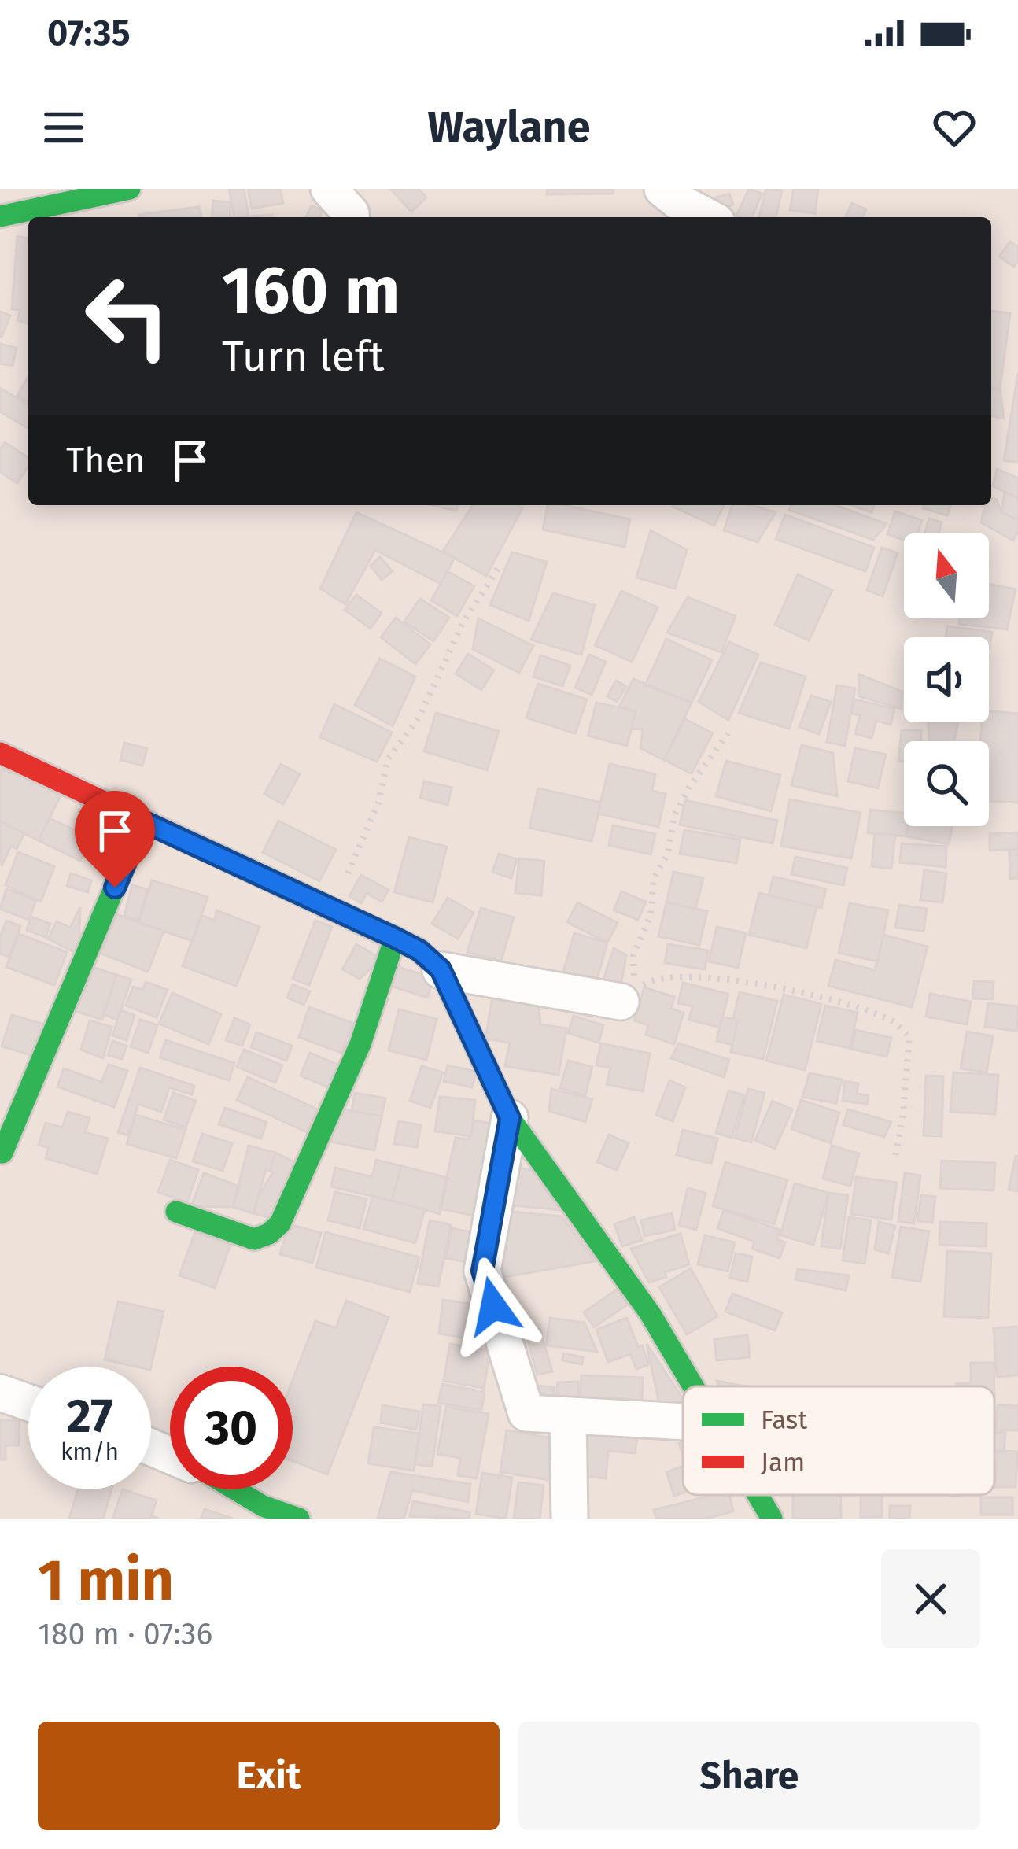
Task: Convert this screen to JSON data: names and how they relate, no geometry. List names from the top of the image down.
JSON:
{
  "legend": ["Fast", "Jam"],
  "north": "top",
  "page": {
    "status": "07:35",
    "header": "Waylane",
    "turn": ["160 m", "Turn left"],
    "then": "Then",
    "speed": "27 km/h",
    "limit": "30",
    "heading": ["1 min", "180 m · 07:36"],
    "buttons": ["Exit", "Share"]
  }
}
